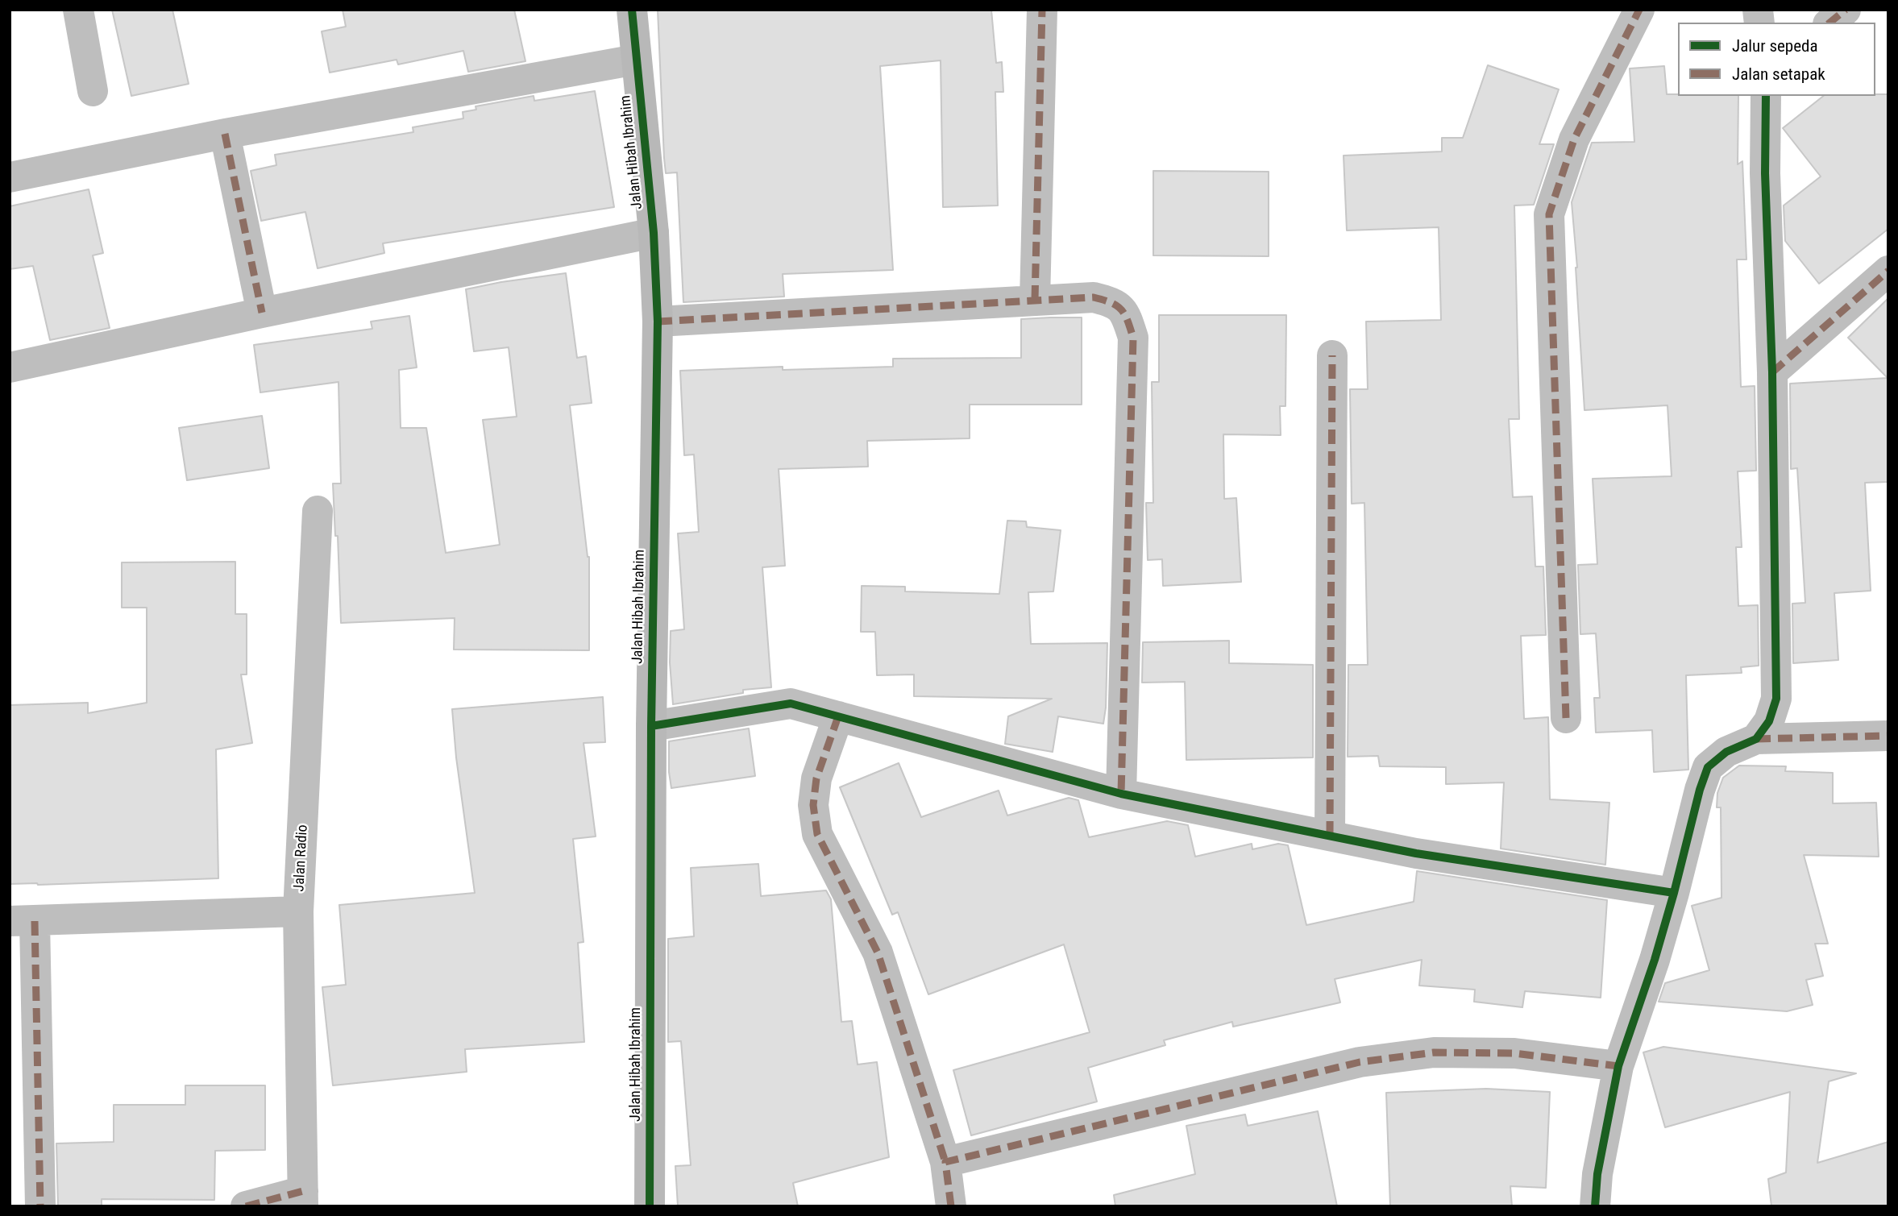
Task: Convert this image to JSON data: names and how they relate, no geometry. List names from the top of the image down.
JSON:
{
  "streets": {
    "street": ["Jalan Hibah Ibrahim", "Jalan Radio"]
  },
  "legend": ["Jalur sepeda", "Jalan setapak"]
}
